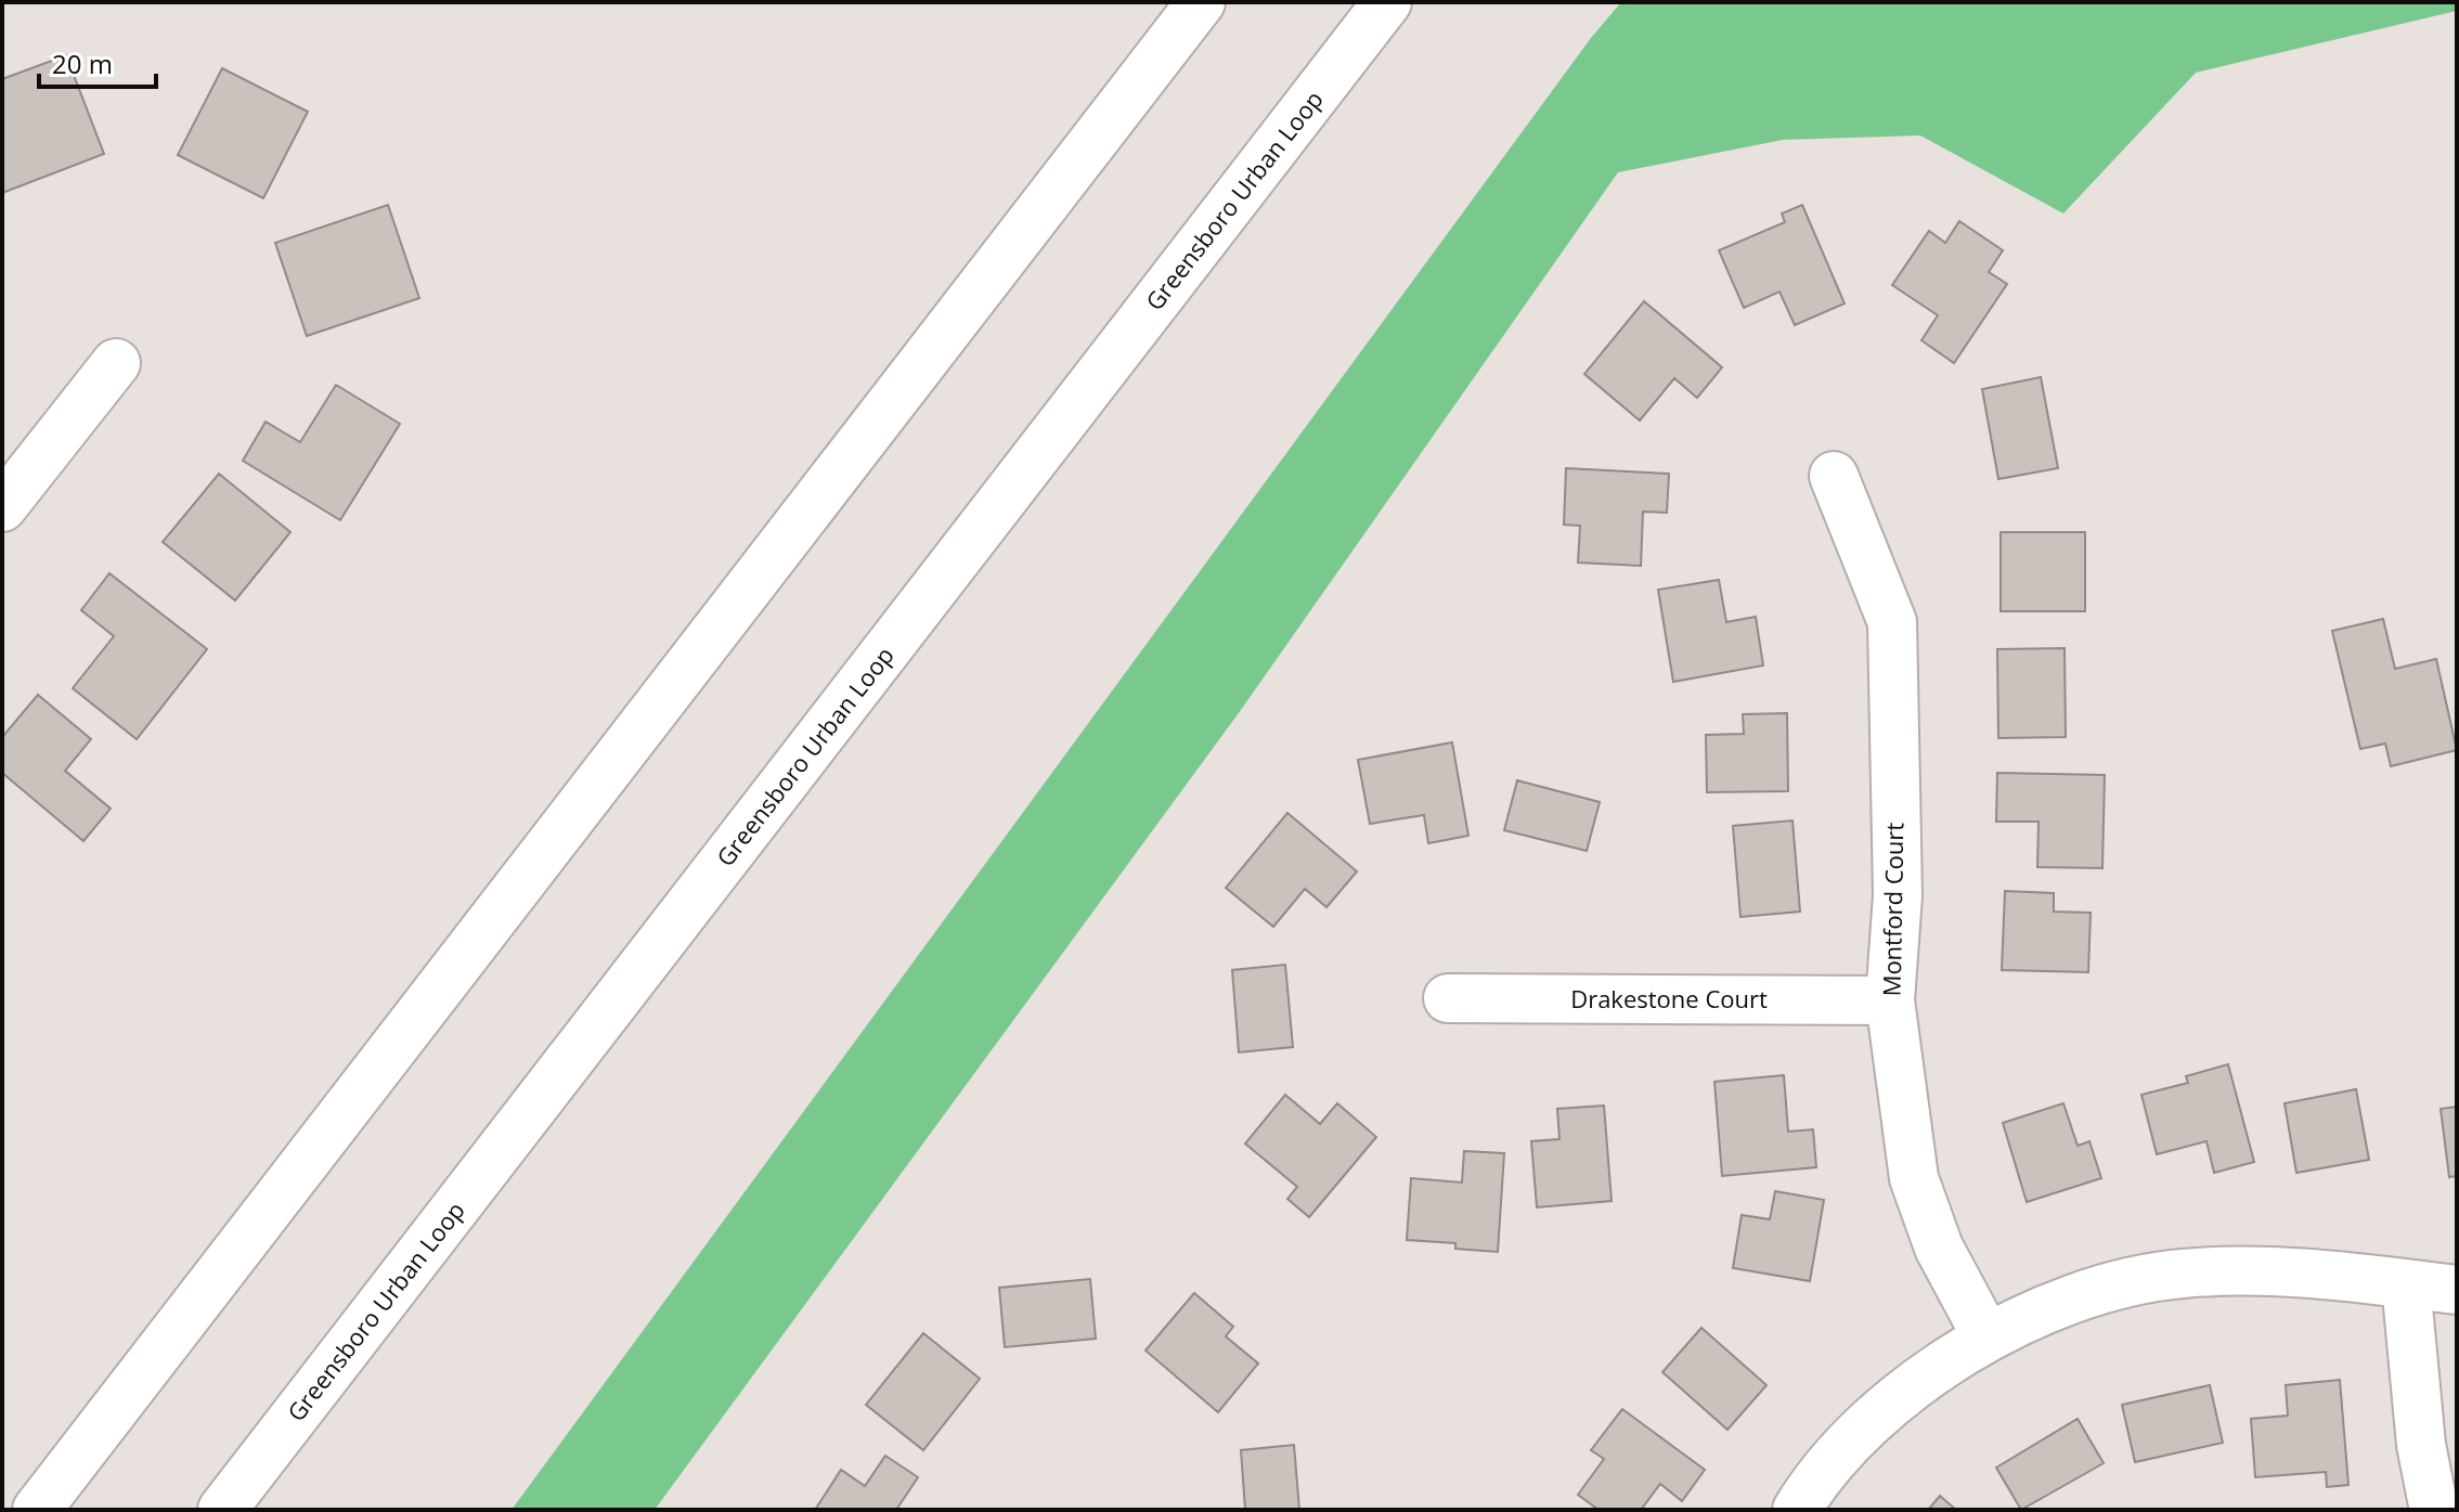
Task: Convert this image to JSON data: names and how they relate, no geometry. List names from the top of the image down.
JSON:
{
  "streets": {
    "main road": ["Greensboro Urban Loop", "Montford Court", "Drakestone Court"]
  },
  "crossings": [
    ["Montford Court", "Drakestone Court"]
  ],
  "scale_bar": "20 m"
}
